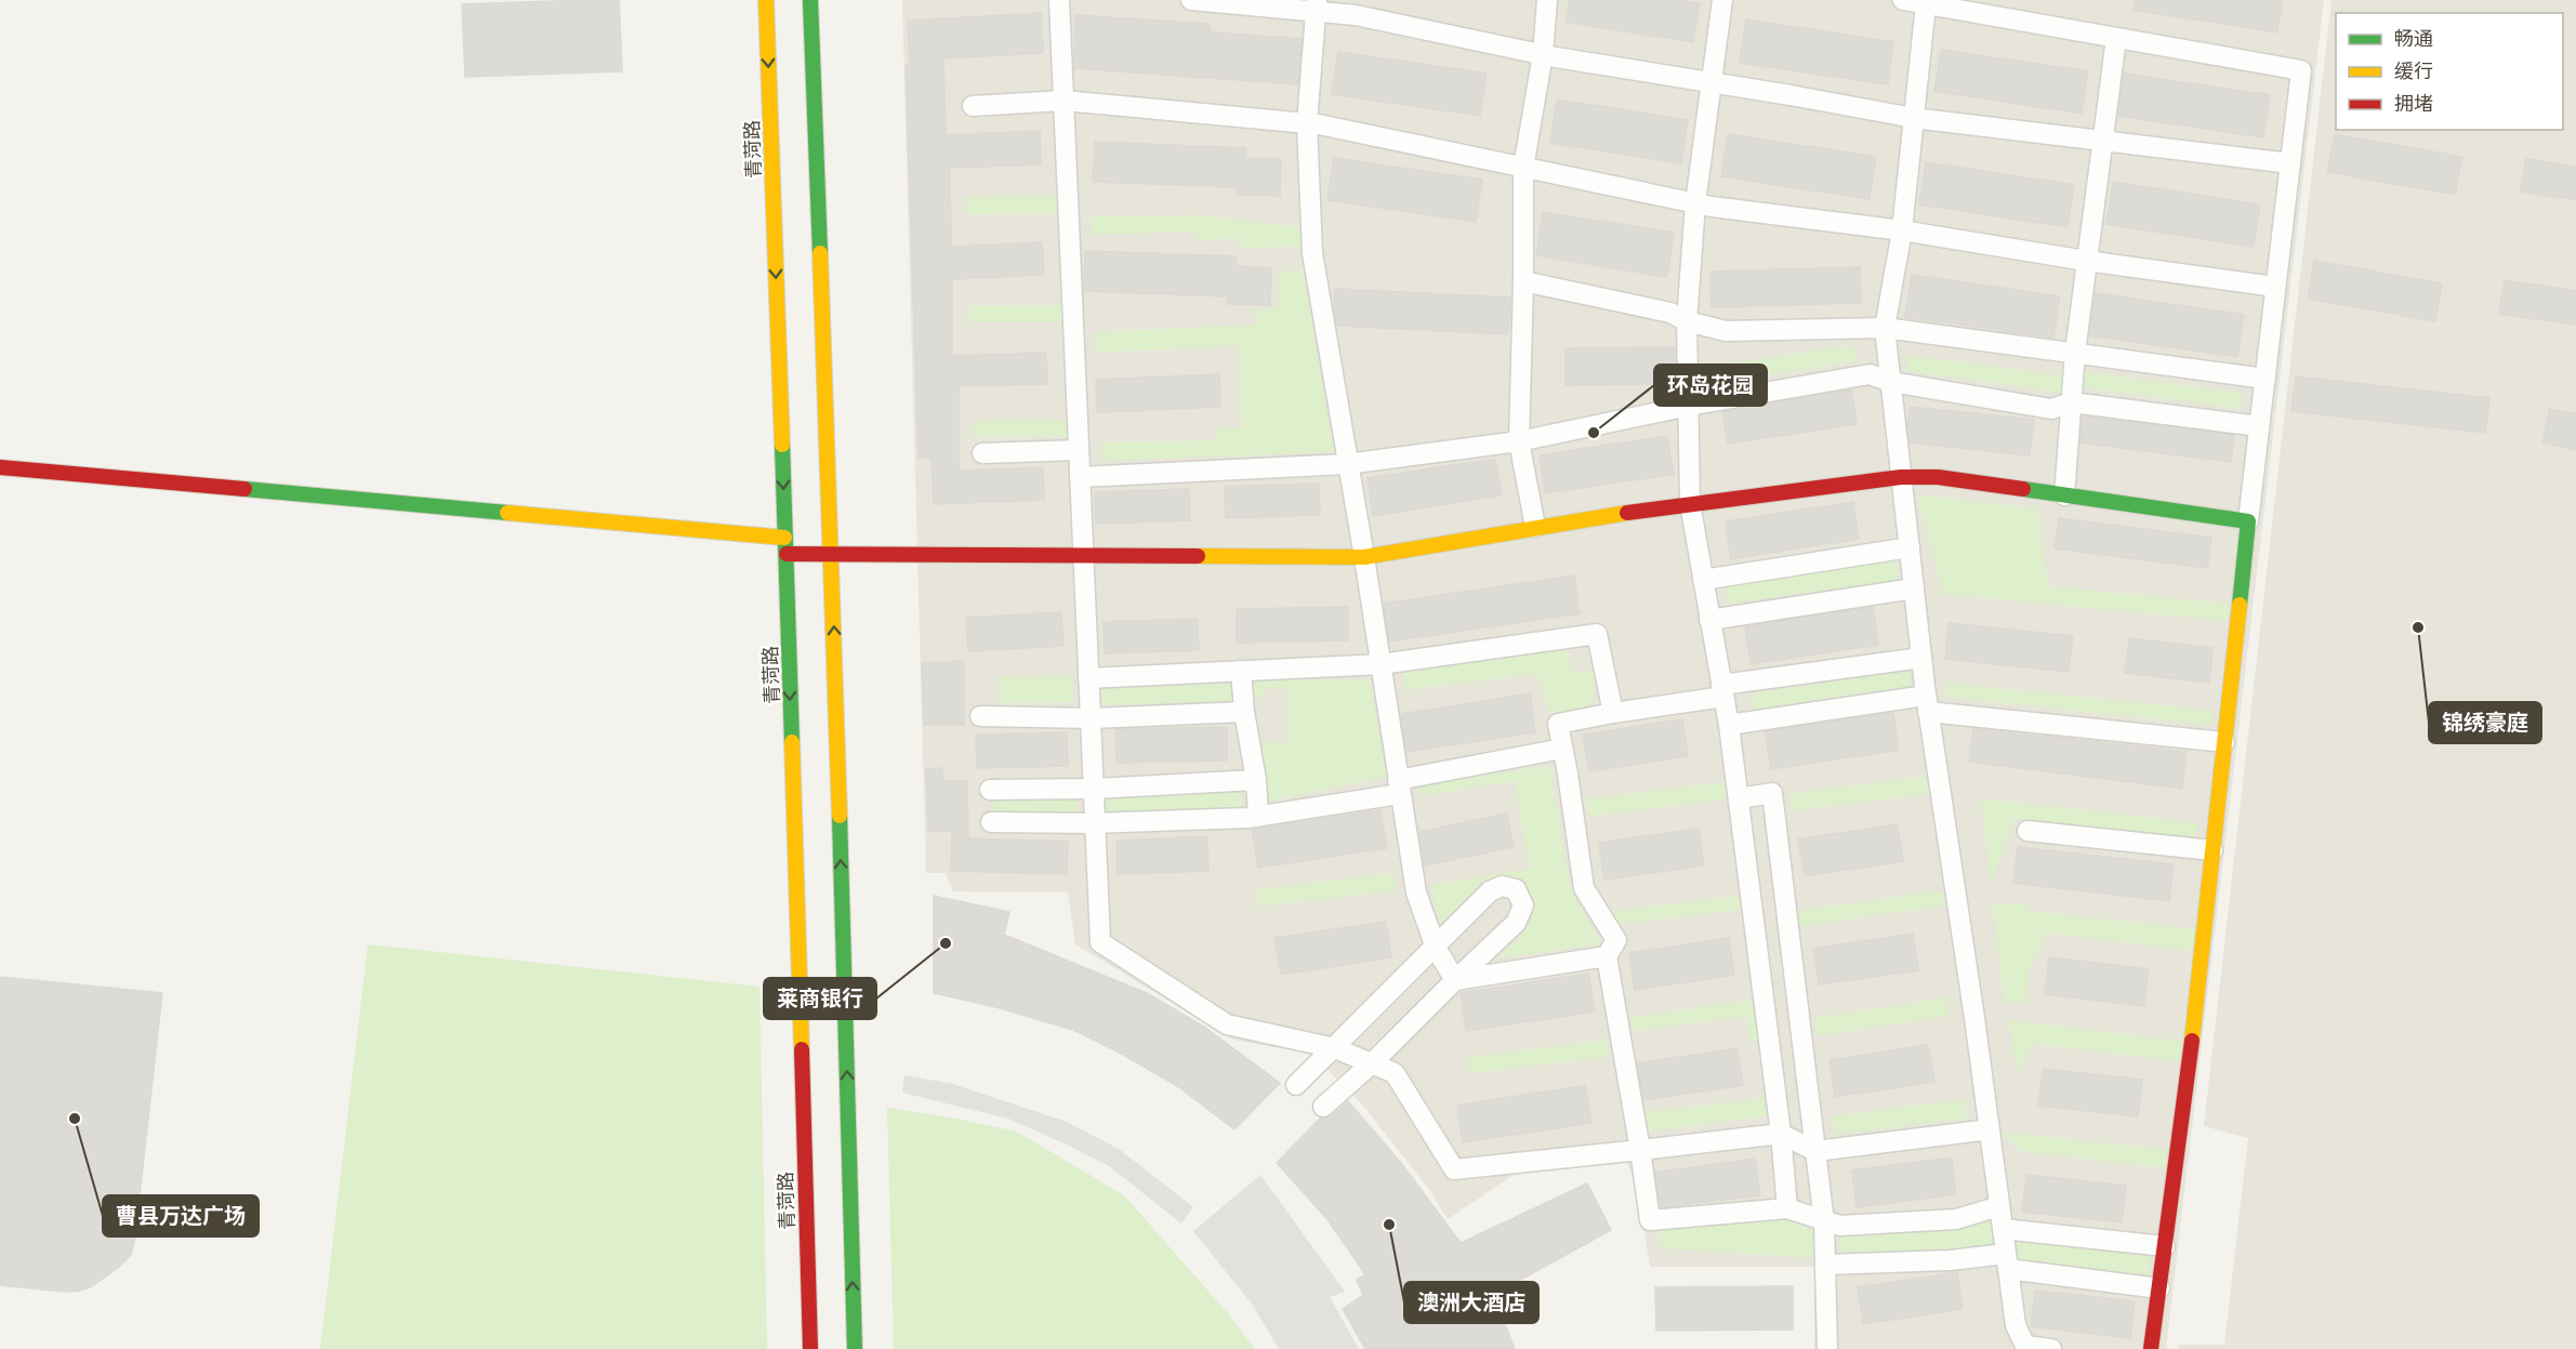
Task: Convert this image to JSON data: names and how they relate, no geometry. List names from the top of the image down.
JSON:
{
  "streets": {
    "street": ["青菏路"]
  },
  "places": [
    "环岛花园",
    "锦绣豪庭",
    "莱商银行",
    "曹县万达广场",
    "澳洲大酒店"
  ],
  "legend": ["畅通", "缓行", "拥堵"]
}
